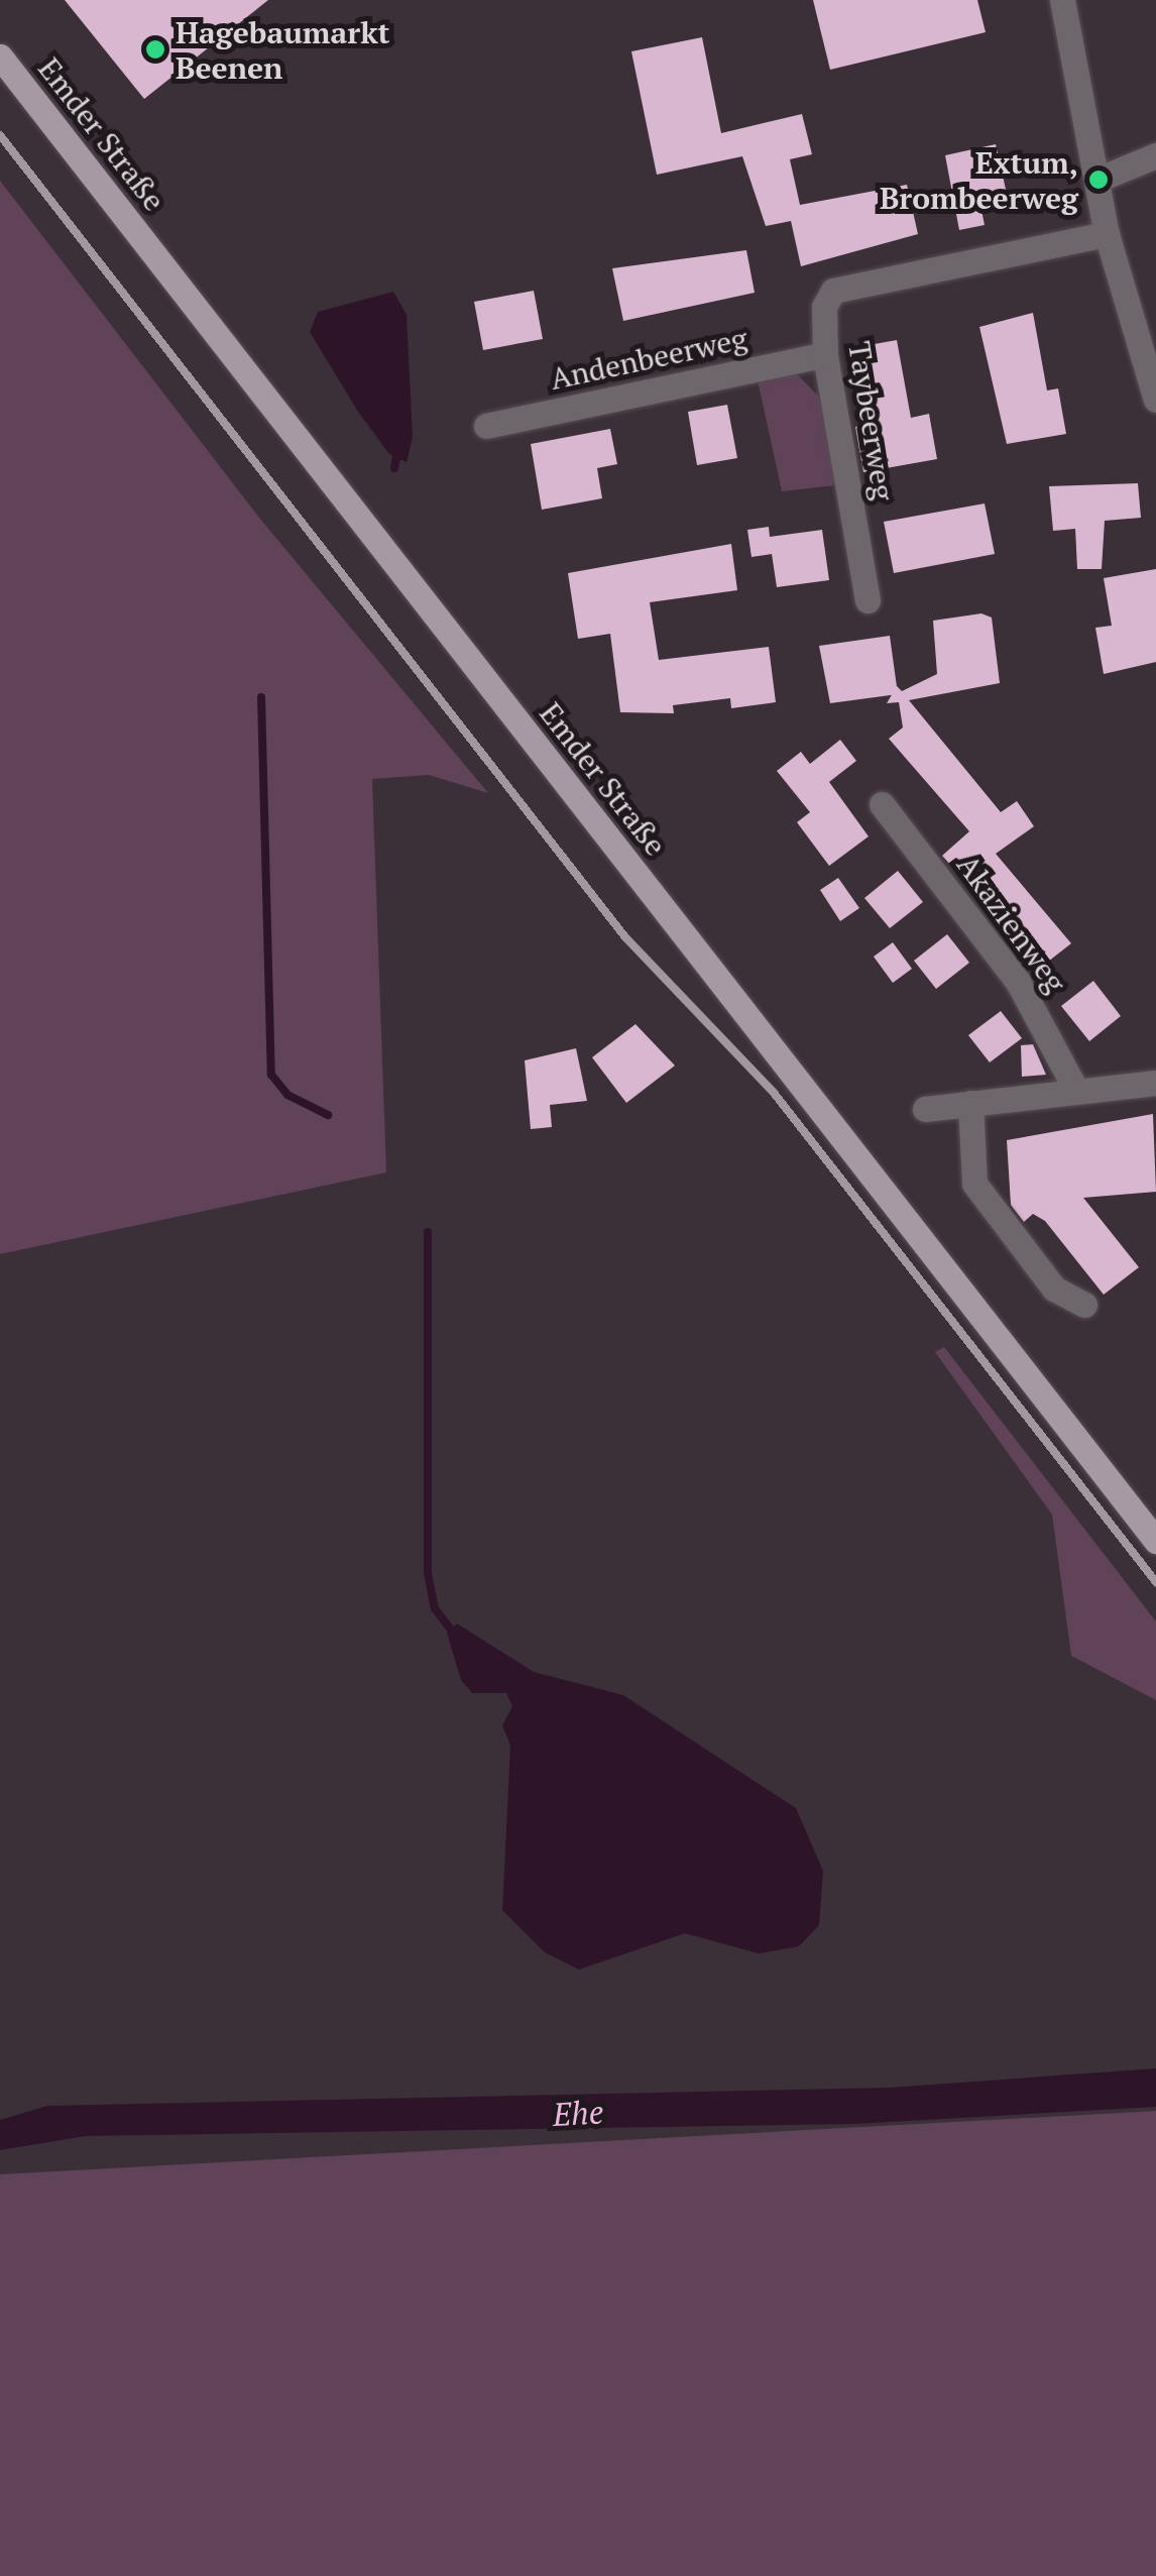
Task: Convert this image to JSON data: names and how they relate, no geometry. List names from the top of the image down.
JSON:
{
  "streets": {
    "main road": ["Emder Straße"],
    "street": ["Andenbeerweg", "Taybeerweg", "Akazienweg"]
  },
  "crossings": [
    ["Andenbeerweg", "Taybeerweg"]
  ],
  "water": ["Ehe"],
  "places": ["Hagebaumarkt Beenen", "Extum, Brombeerweg"]
}
